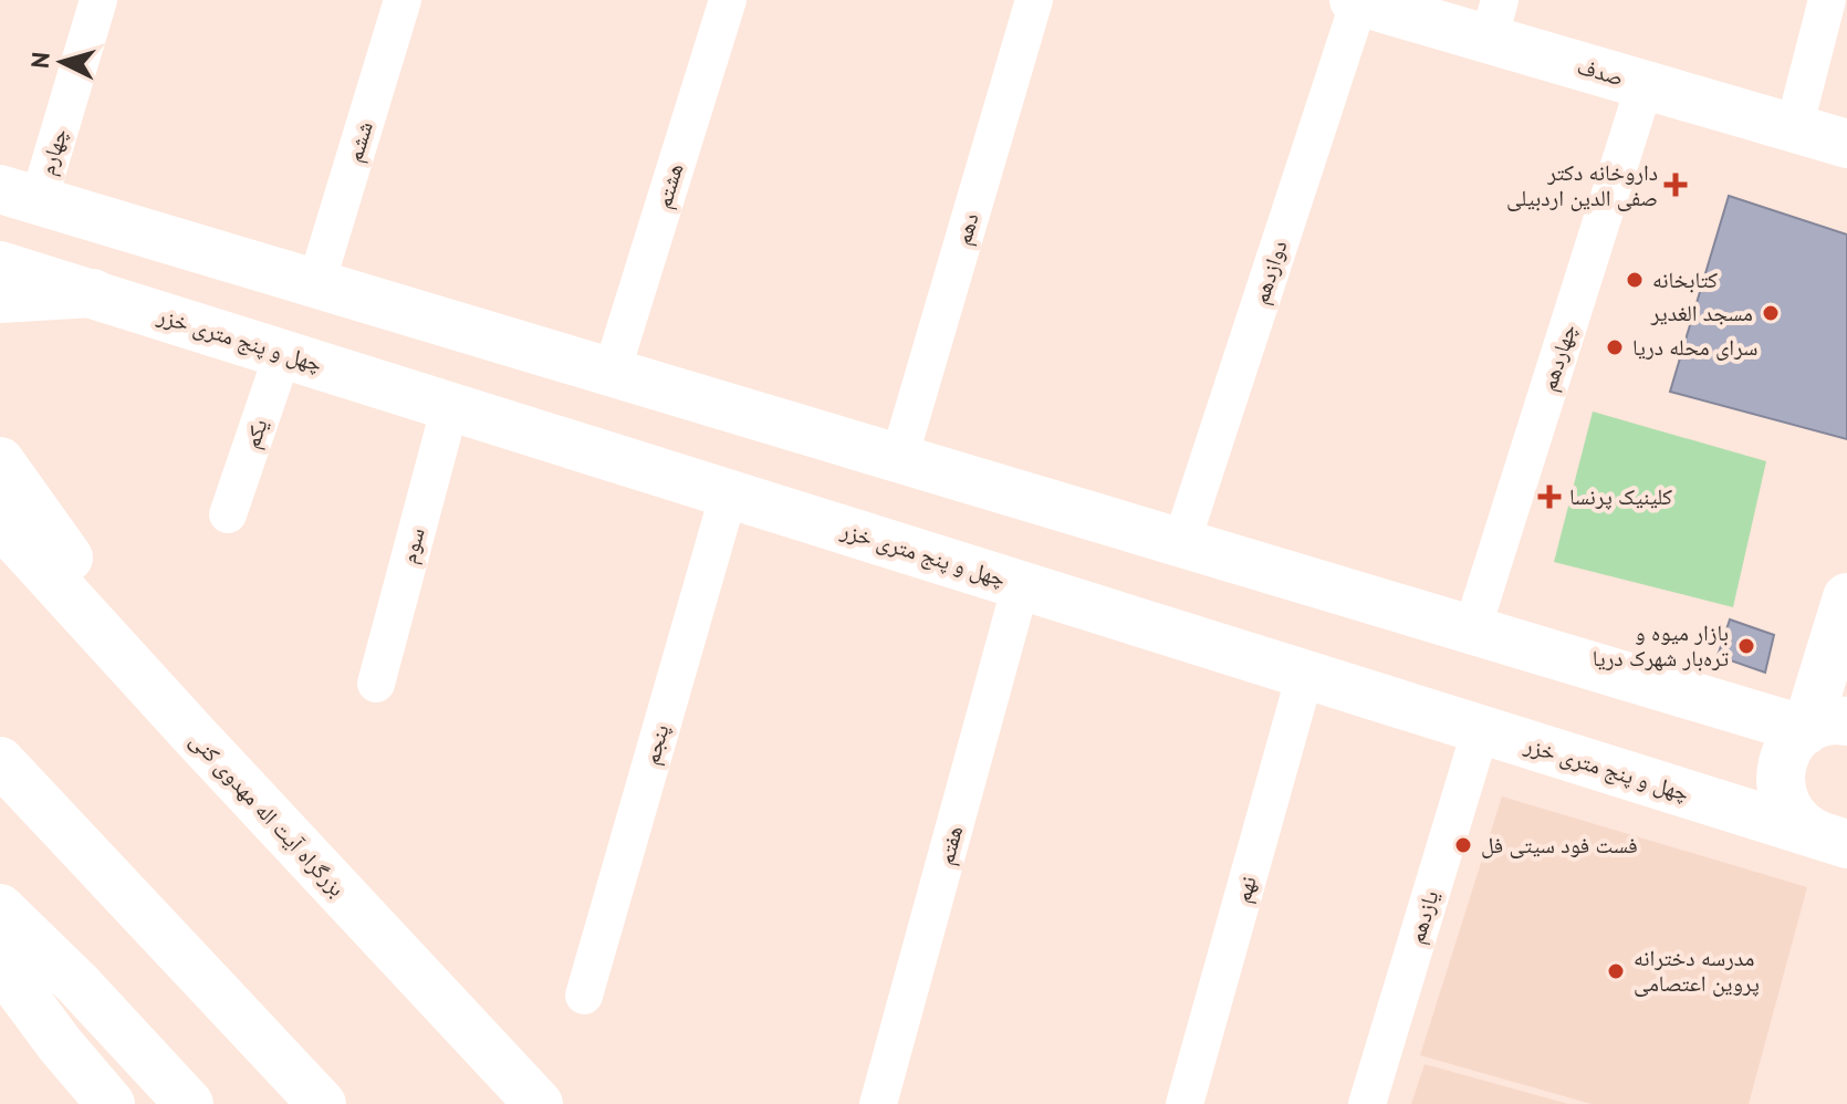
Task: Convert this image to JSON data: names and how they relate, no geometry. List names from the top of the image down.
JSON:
{
  "streets": {
    "main road": ["صدف", "چهل و پنج متری خزر", "بزرگراه آیت اله مهدوی کنی"],
    "street": [
      "ششم",
      "چهارم",
      "هشتم",
      "دهم",
      "دوازدهم",
      "چهاردهم",
      "یکم",
      "سوم",
      "پنجم",
      "هفتم",
      "نهم",
      "یازدهم"
    ]
  },
  "crossings": [
    ["صدف", "دوازدهم"],
    ["صدف", "چهاردهم"],
    ["چهل و پنج متری خزر", "یکم"],
    ["چهل و پنج متری خزر", "سوم"],
    ["چهل و پنج متری خزر", "پنجم"],
    ["چهل و پنج متری خزر", "هفتم"],
    ["چهل و پنج متری خزر", "نهم"],
    ["چهل و پنج متری خزر", "یازدهم"]
  ],
  "places": {
    "health": ["داروخانه دکتر صفی الدین اردبیلی", "کلینیک پرنسا"],
    "other": [
      "کتابخانه",
      "مسجد الغدیر",
      "سرای محله دریا",
      "بازار میوه و تره‌بار شهرک دریا",
      "فست فود سیتی فل",
      "مدرسه دخترانه پروین اعتصامی"
    ]
  },
  "north": "left"
}
